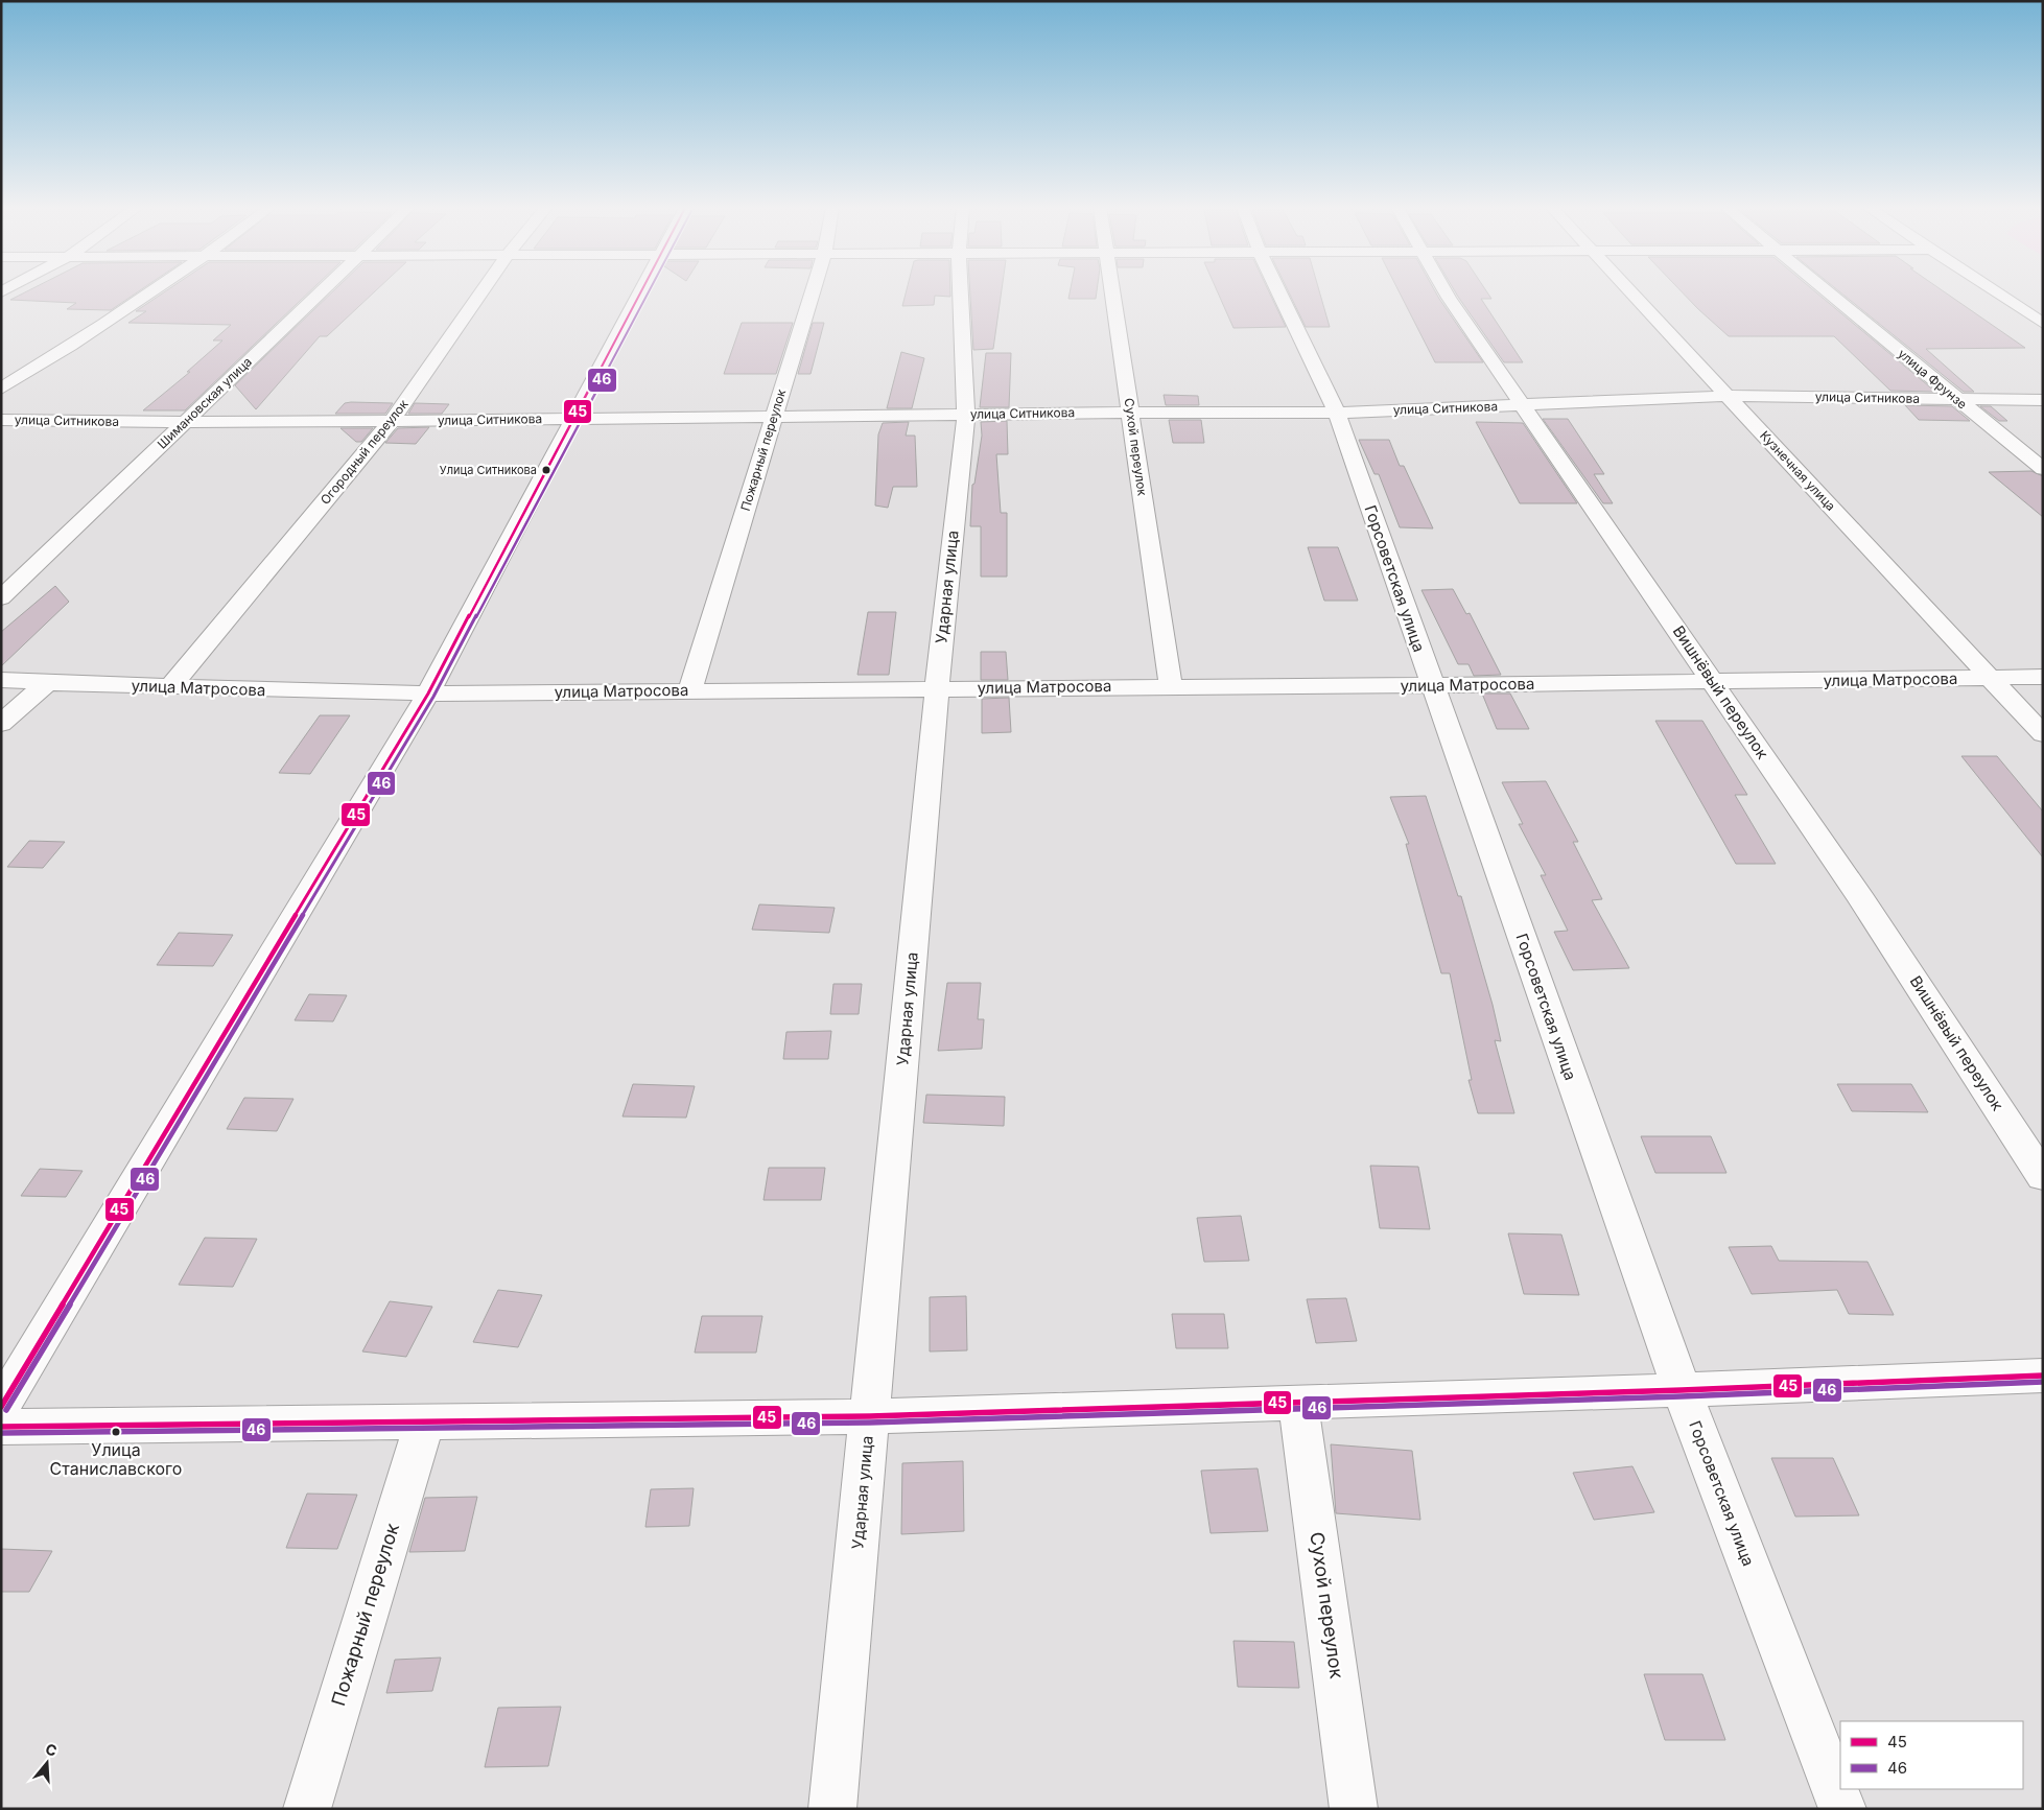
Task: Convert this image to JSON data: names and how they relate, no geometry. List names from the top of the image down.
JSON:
{
  "streets": {
    "street": [
      "улица Фрунзе",
      "улица Ситникова",
      "Шимановская улица",
      "Сухой переулок",
      "Пожарный переулок",
      "Огородный переулок",
      "Кузнечная улица",
      "Горсоветская улица",
      "Ударная улица",
      "улица Матросова",
      "Вишнёвый переулок"
    ]
  },
  "crossings": [
    ["улица Фрунзе", "улица Ситникова"],
    ["улица Ситникова", "Шимановская улица"],
    ["улица Ситникова", "Сухой переулок"],
    ["улица Ситникова", "Пожарный переулок"],
    ["улица Ситникова", "Огородный переулок"],
    ["улица Ситникова", "Кузнечная улица"],
    ["улица Ситникова", "Горсоветская улица"],
    ["улица Ситникова", "Ударная улица"],
    ["улица Ситникова", "Вишнёвый переулок"],
    ["Сухой переулок", "улица Матросова"],
    ["Пожарный переулок", "улица Матросова"],
    ["Огородный переулок", "улица Матросова"],
    ["Кузнечная улица", "улица Матросова"],
    ["Горсоветская улица", "улица Матросова"],
    ["Ударная улица", "улица Матросова"],
    ["улица Матросова", "Вишнёвый переулок"]
  ],
  "places": ["Улица Ситникова", "Улица Станиславского"],
  "lines": ["transit line 45", "transit line 46"],
  "legend": ["45", "46"],
  "north": "top"
}
